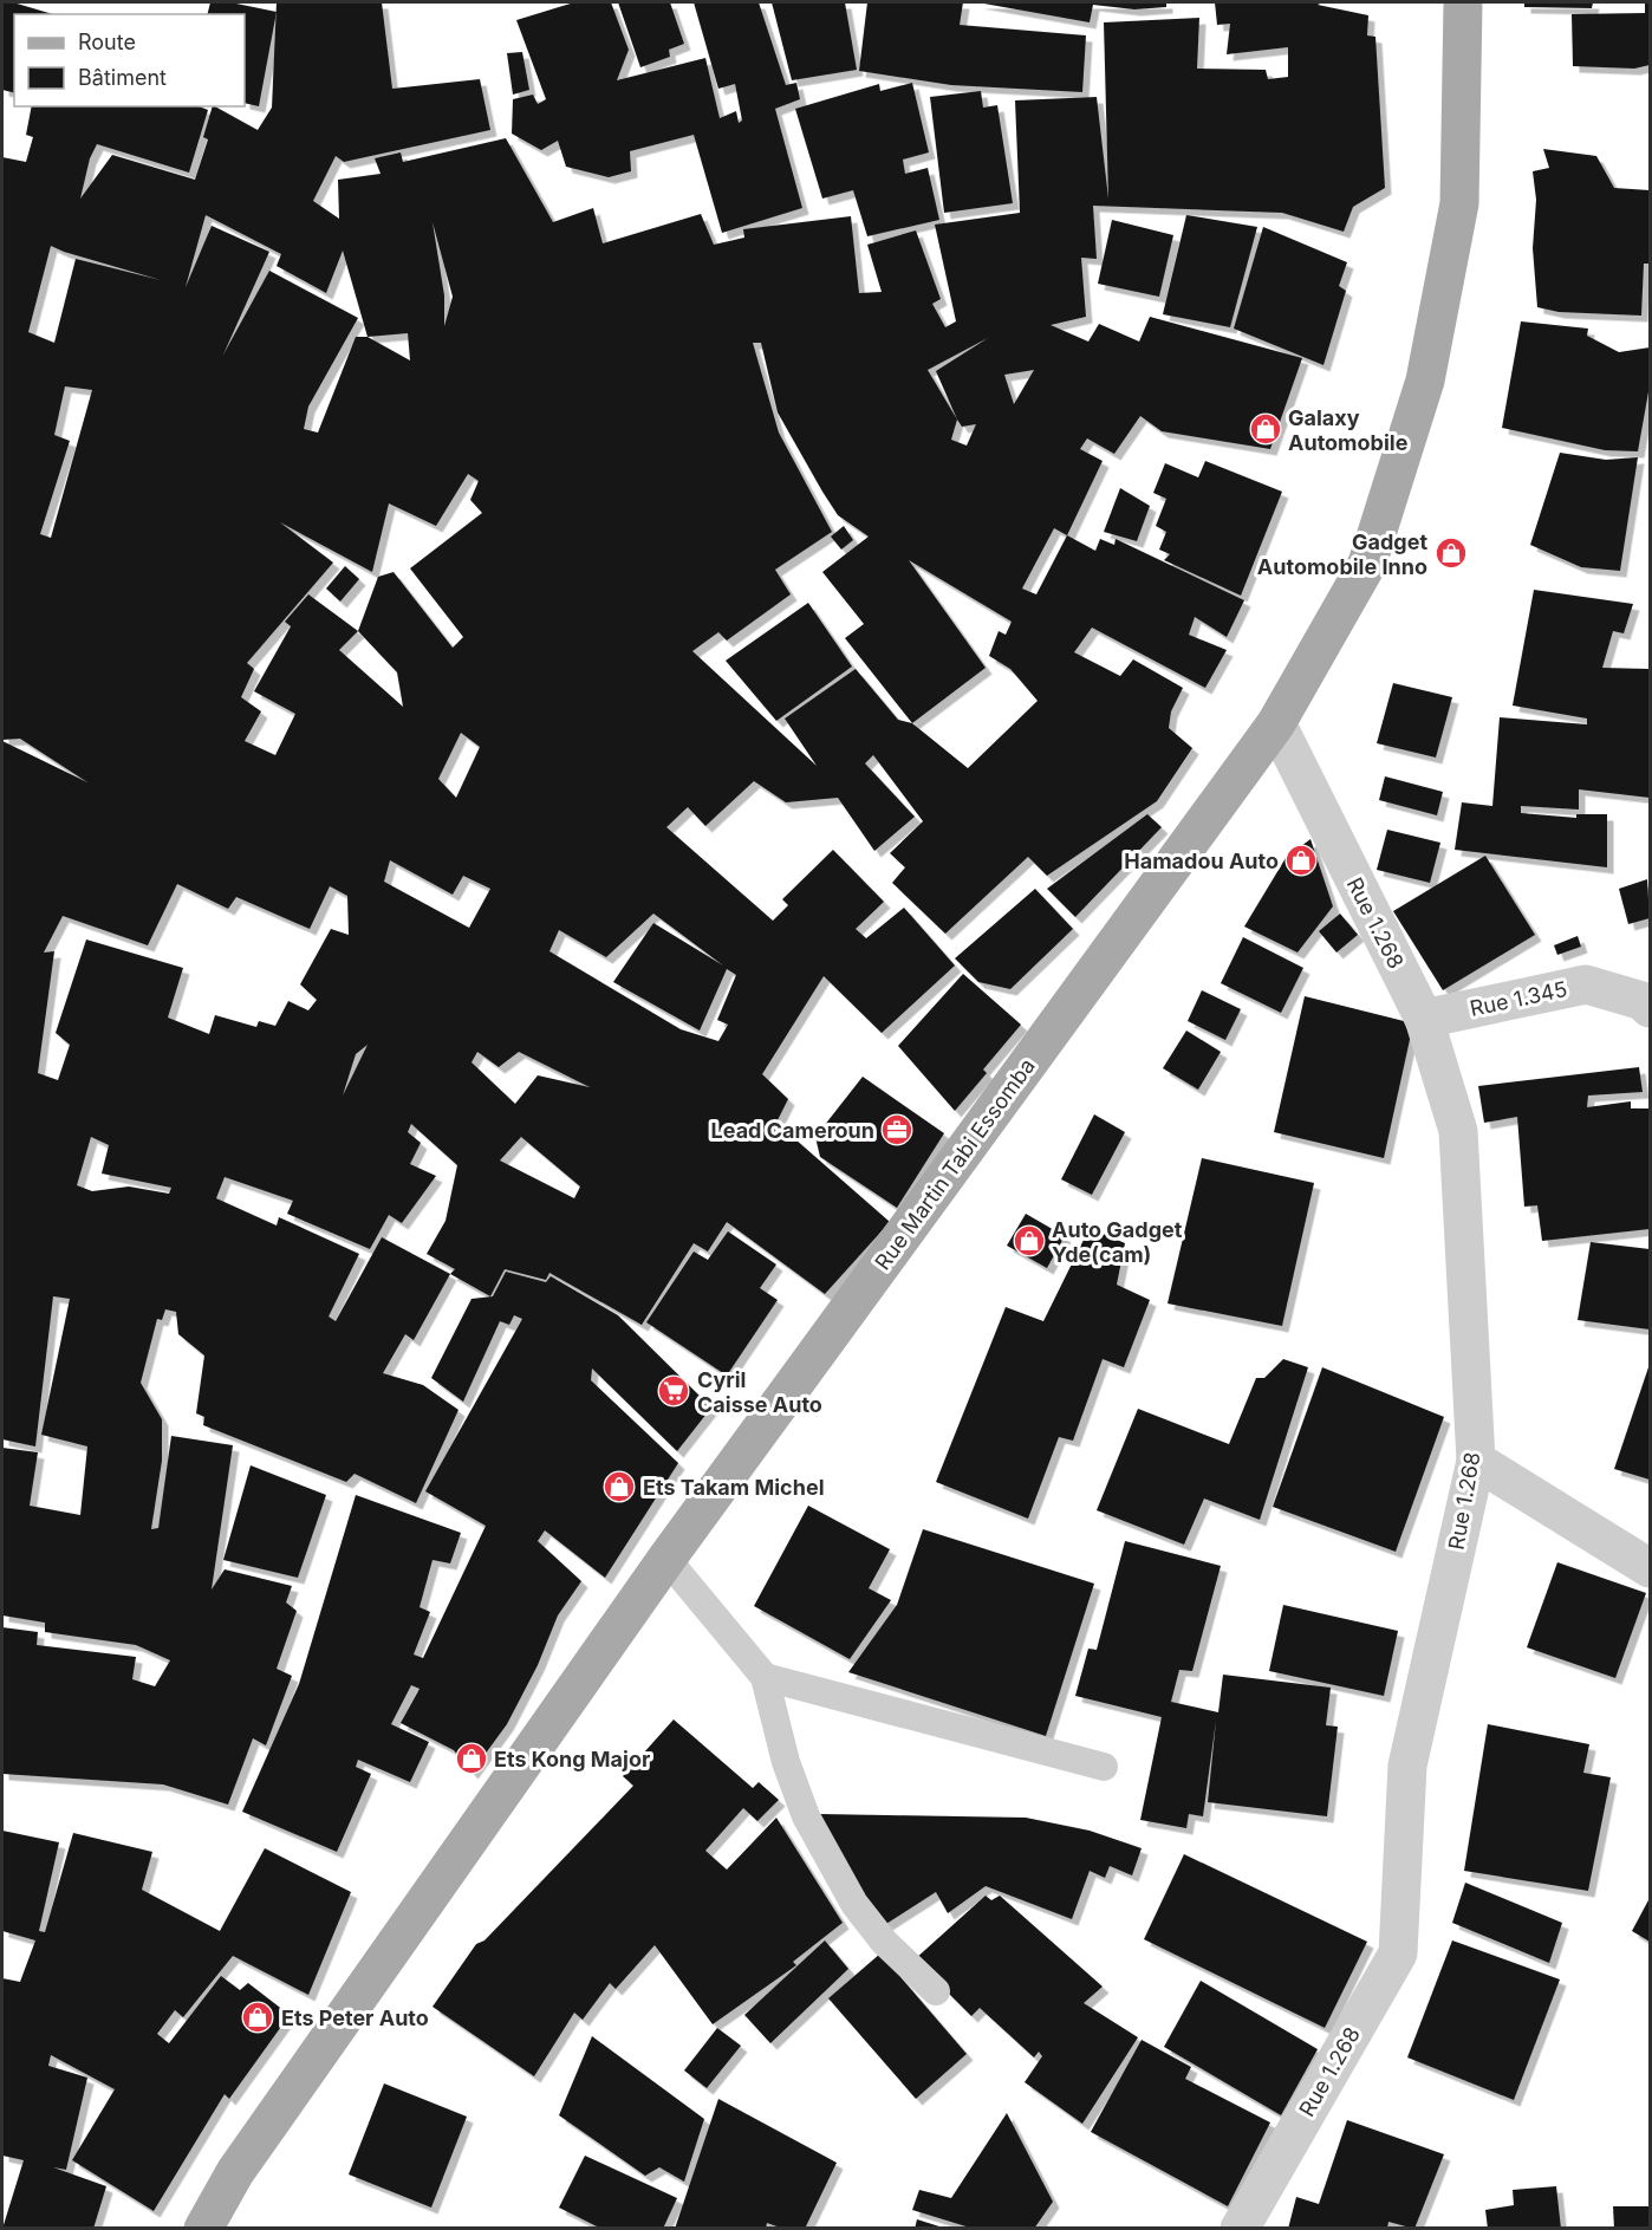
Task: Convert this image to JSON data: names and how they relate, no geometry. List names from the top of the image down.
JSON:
{
  "streets": {
    "main road": ["Rue Martin Tabi Essomba"],
    "street": ["Rue 1.268", "Rue 1.345"]
  },
  "crossings": [
    ["Rue 1.268", "Rue 1.345"],
    ["Rue 1.268", "Rue Martin Tabi Essomba"]
  ],
  "places": {
    "shop": [
      "Galaxy Automobile",
      "Gadget Automobile Inno",
      "Hamadou Auto",
      "Auto Gadget Yde(cam)",
      "Ets Takam Michel",
      "Ets Kong Major",
      "Ets Peter Auto"
    ],
    "office": ["Lead Cameroun"],
    "supermarket": ["Cyril Caisse Auto"]
  },
  "legend": ["Route", "Bâtiment"]
}
